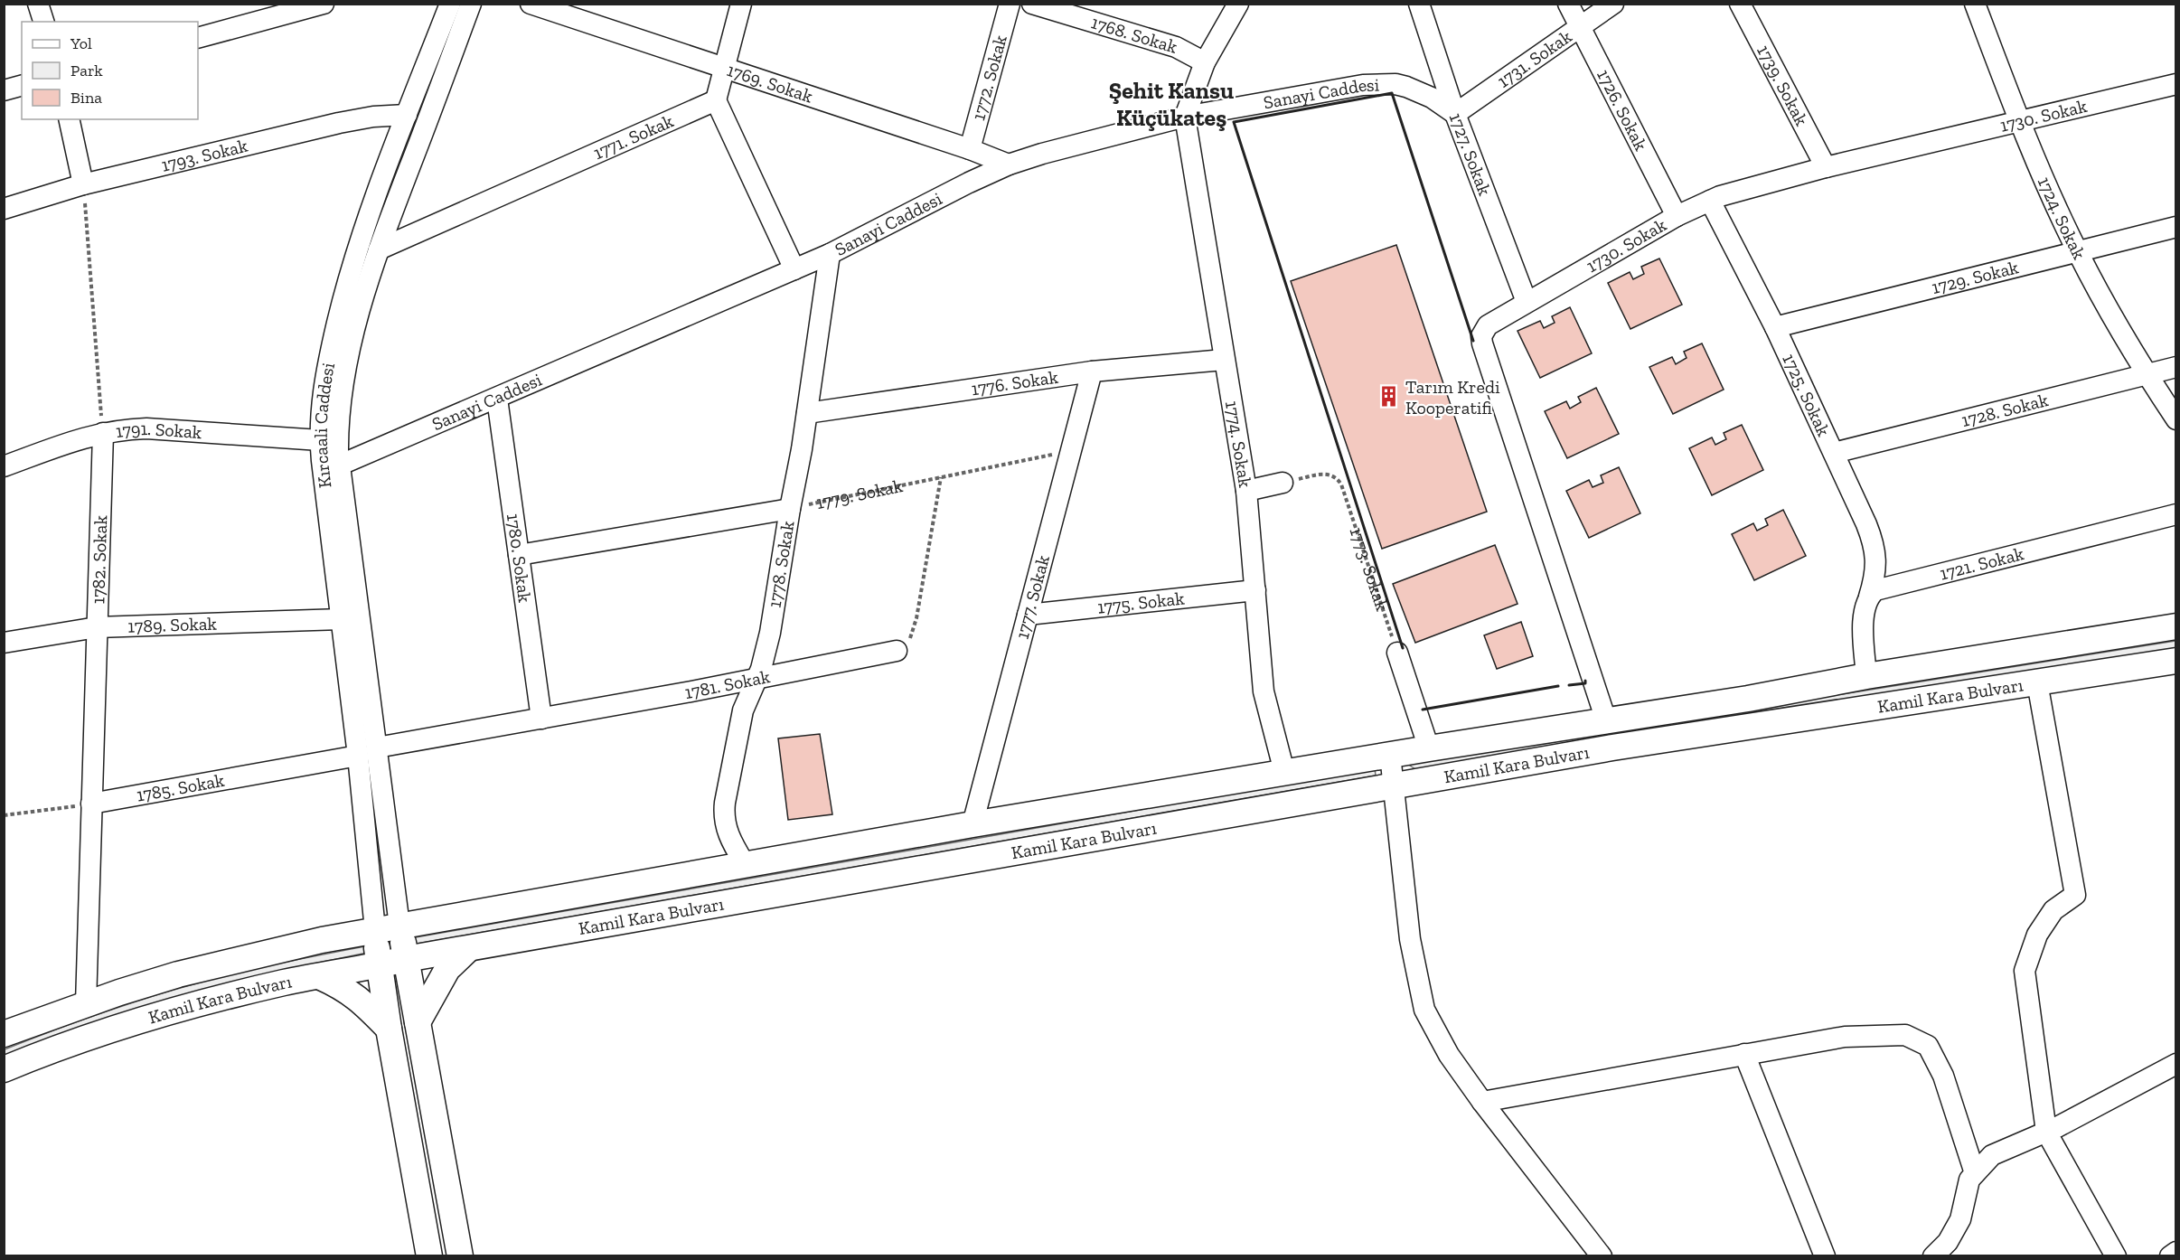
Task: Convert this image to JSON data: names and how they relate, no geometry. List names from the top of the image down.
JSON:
{
  "streets": {
    "main road": ["Kamil Kara Bulvarı"],
    "street": [
      "1768. Sokak",
      "1731. Sokak",
      "1772. Sokak",
      "1769. Sokak",
      "1739. Sokak",
      "Sanayi Caddesi",
      "1726. Sokak",
      "1730. Sokak",
      "1771. Sokak",
      "1727. Sokak",
      "1793. Sokak",
      "1724. Sokak",
      "1729. Sokak",
      "1776. Sokak",
      "1725. Sokak",
      "1728. Sokak",
      "Kırcaali Caddesi",
      "1791. Sokak",
      "1774. Sokak",
      "1780. Sokak",
      "1782. Sokak",
      "1721. Sokak",
      "1778. Sokak",
      "1777. Sokak",
      "1775. Sokak",
      "1789. Sokak",
      "1781. Sokak",
      "1785. Sokak"
    ],
    "path": ["1779. Sokak", "1773. Sokak"]
  },
  "crossings": [
    ["1731. Sokak", "Sanayi Caddesi"],
    ["1731. Sokak", "1726. Sokak"],
    ["1731. Sokak", "1727. Sokak"],
    ["1772. Sokak", "1769. Sokak"],
    ["1769. Sokak", "Sanayi Caddesi"],
    ["1739. Sokak", "1730. Sokak"],
    ["Sanayi Caddesi", "1727. Sokak"],
    ["Sanayi Caddesi", "Kırcaali Caddesi"],
    ["Sanayi Caddesi", "1774. Sokak"],
    ["Sanayi Caddesi", "1780. Sokak"],
    ["Sanayi Caddesi", "1778. Sokak"],
    ["1726. Sokak", "1730. Sokak"],
    ["1730. Sokak", "1727. Sokak"],
    ["1730. Sokak", "1724. Sokak"],
    ["1730. Sokak", "1725. Sokak"],
    ["1730. Sokak", "Kamil Kara Bulvarı"],
    ["1771. Sokak", "Kırcaali Caddesi"],
    ["1793. Sokak", "Kırcaali Caddesi"],
    ["1724. Sokak", "1729. Sokak"],
    ["1724. Sokak", "1728. Sokak"],
    ["1729. Sokak", "1725. Sokak"],
    ["1776. Sokak", "1774. Sokak"],
    ["1776. Sokak", "1778. Sokak"],
    ["1776. Sokak", "1777. Sokak"],
    ["1725. Sokak", "1728. Sokak"],
    ["1725. Sokak", "1721. Sokak"],
    ["Kırcaali Caddesi", "1791. Sokak"],
    ["Kırcaali Caddesi", "1789. Sokak"],
    ["Kırcaali Caddesi", "1781. Sokak"],
    ["Kırcaali Caddesi", "Kamil Kara Bulvarı"],
    ["Kırcaali Caddesi", "1785. Sokak"],
    ["1791. Sokak", "1782. Sokak"],
    ["1774. Sokak", "1775. Sokak"],
    ["1774. Sokak", "Kamil Kara Bulvarı"],
    ["1779. Sokak", "1778. Sokak"],
    ["1779. Sokak", "1777. Sokak"],
    ["1780. Sokak", "1781. Sokak"],
    ["1782. Sokak", "1789. Sokak"],
    ["1782. Sokak", "Kamil Kara Bulvarı"],
    ["1782. Sokak", "1785. Sokak"],
    ["1778. Sokak", "1781. Sokak"],
    ["1778. Sokak", "Kamil Kara Bulvarı"],
    ["1777. Sokak", "1775. Sokak"],
    ["1777. Sokak", "Kamil Kara Bulvarı"]
  ],
  "districts": ["Şehit Kansu Küçükateş"],
  "places": {
    "building": ["Tarım Kredi Kooperatifi"]
  },
  "legend": ["Yol", "Park", "Bina"]
}
